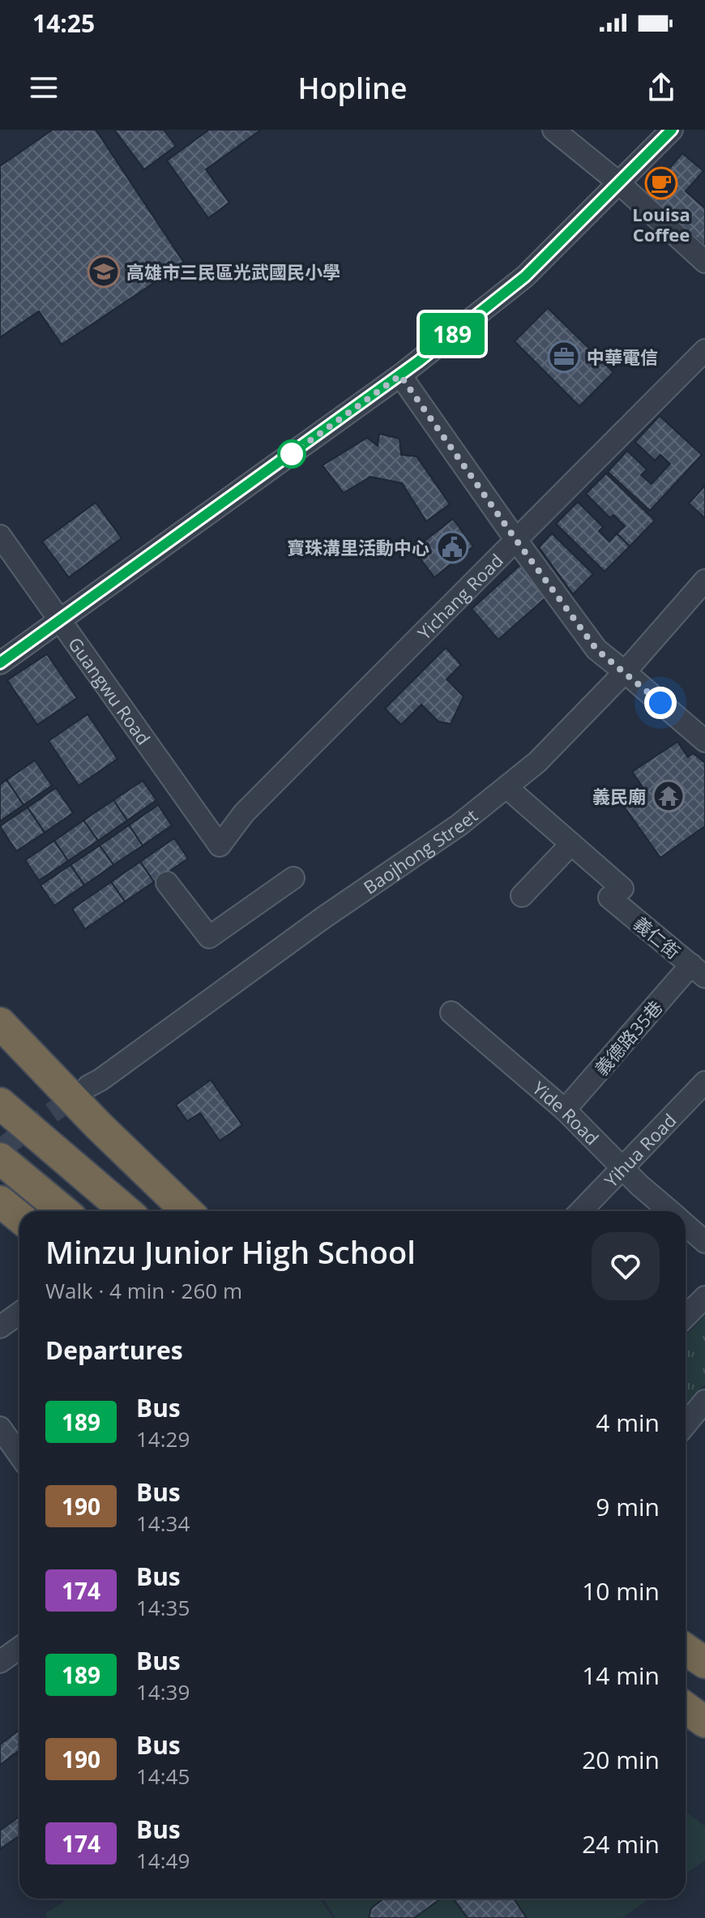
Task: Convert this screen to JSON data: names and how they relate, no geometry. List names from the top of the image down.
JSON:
{
  "streets": {
    "street": [
      "Yichang Road",
      "Guangwu Road",
      "Baojhong Street",
      "義仁街",
      "義德路35巷",
      "Yide Road",
      "Yihua Road"
    ]
  },
  "crossings": [
    ["Yichang Road", "Guangwu Road"],
    ["Baojhong Street", "義仁街"],
    ["義仁街", "義德路35巷"],
    ["義德路35巷", "Yide Road"],
    ["Yide Road", "Yihua Road"]
  ],
  "places": {
    "cafe": ["Louisa Coffee"],
    "school or university": ["高雄市三民區光武國民小學"],
    "office": ["中華電信"],
    "public building": ["寶珠溝里活動中心"],
    "temple": ["義民廟"]
  },
  "lines": ["bus line 189"],
  "page": {
    "status": "14:25",
    "header": "Hopline",
    "on_map": "189",
    "heading": [
      ["Minzu Junior High School", "Walk · 4 min · 260 m"],
      "Departures"
    ],
    "list": [
      {
        "mark": "189",
        "name": "Bus",
        "note": "14:29",
        "value": "4 min"
      },
      {
        "mark": "190",
        "name": "Bus",
        "note": "14:34",
        "value": "9 min"
      },
      {
        "mark": "174",
        "name": "Bus",
        "note": "14:35",
        "value": "10 min"
      },
      {
        "mark": "189",
        "name": "Bus",
        "note": "14:39",
        "value": "14 min"
      },
      {
        "mark": "190",
        "name": "Bus",
        "note": "14:45",
        "value": "20 min"
      },
      {
        "mark": "174",
        "name": "Bus",
        "note": "14:49",
        "value": "24 min"
      }
    ]
  }
}
